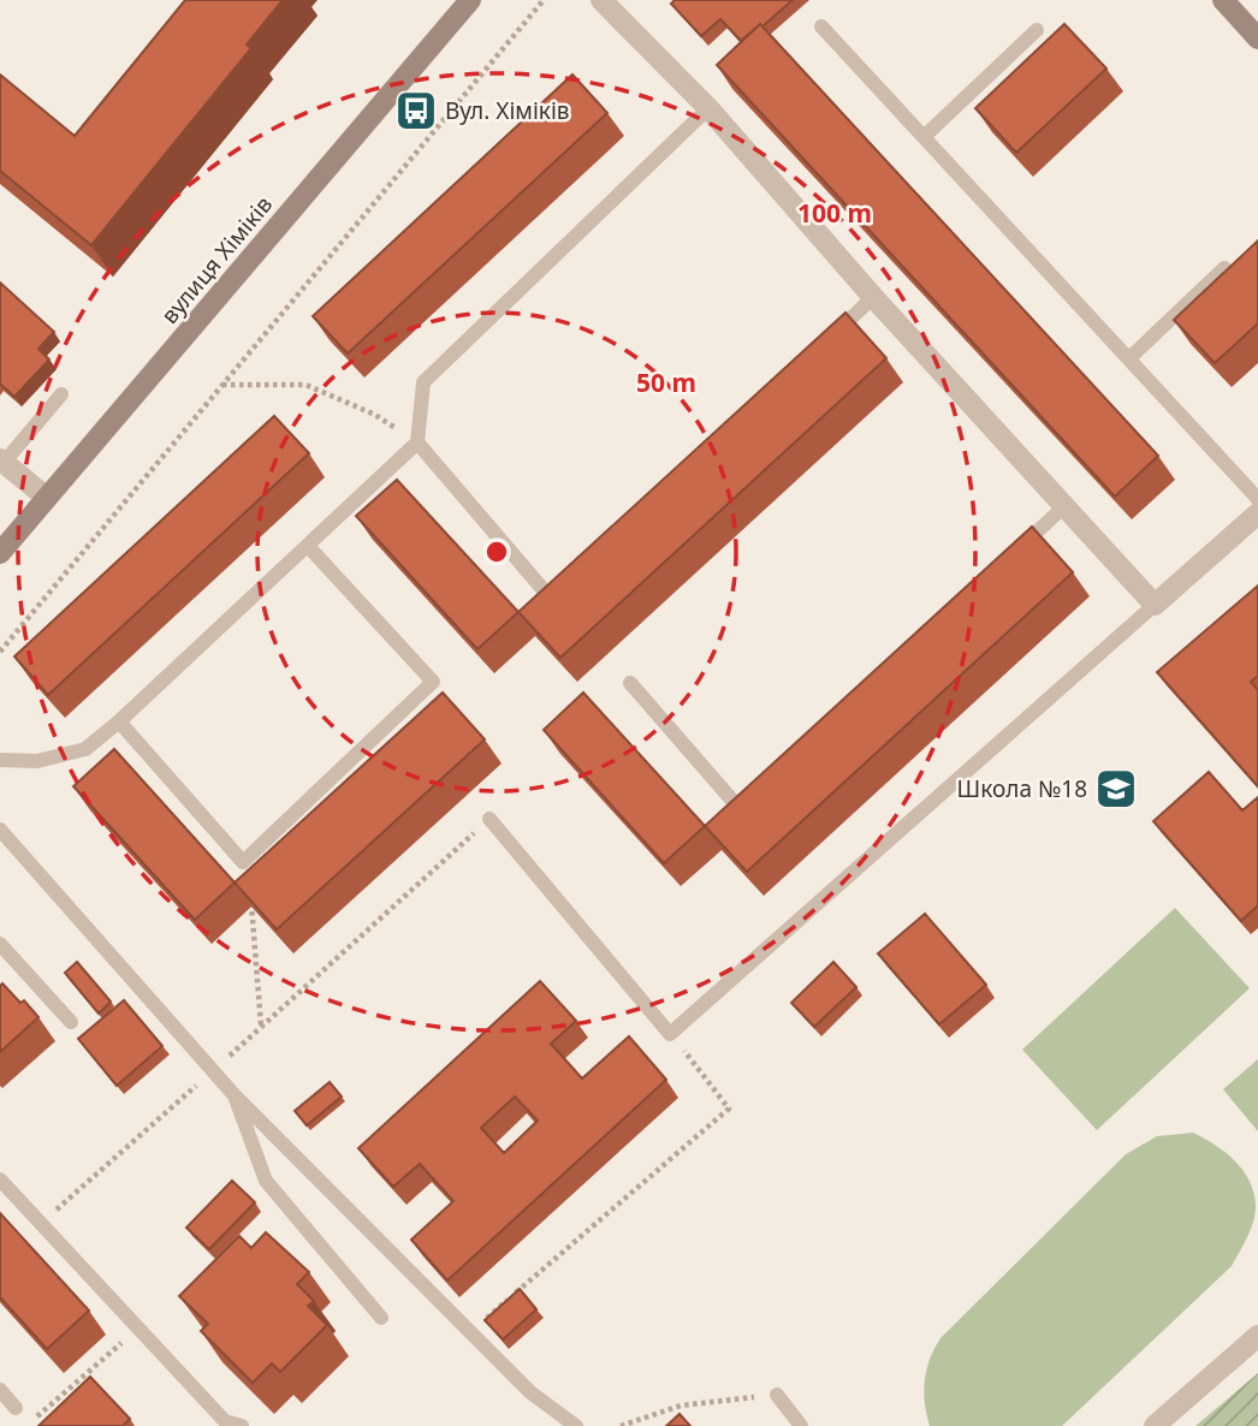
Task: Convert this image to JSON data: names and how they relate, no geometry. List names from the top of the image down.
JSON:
{
  "streets": {
    "street": ["вулиця Хіміків"]
  },
  "places": {
    "bus stop": ["Вул. Хіміків"],
    "school or university": ["Школа №18"]
  },
  "rings": ["100 m", "50 m"]
}
